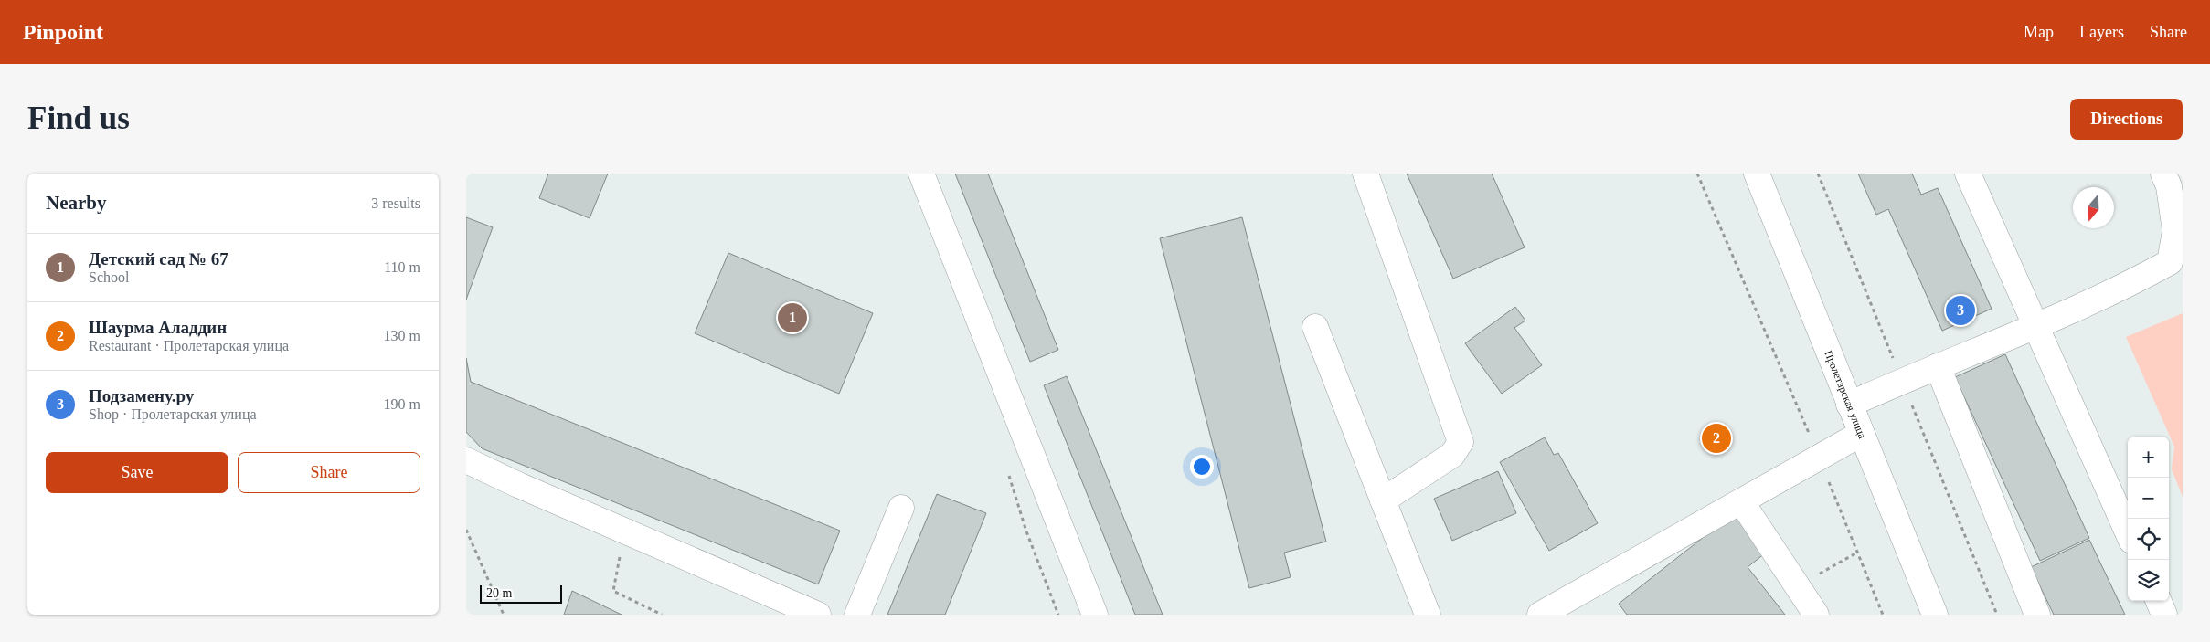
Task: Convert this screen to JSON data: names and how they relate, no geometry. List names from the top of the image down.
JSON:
{
  "streets": {
    "street": ["Пролетарская улица"]
  },
  "scale_bar": "20 m",
  "north": "bottom",
  "page": {
    "header": "Pinpoint",
    "nav": ["Map", "Layers", "Share"],
    "buttons": [
      "Directions",
      ["Save", "Share"]
    ],
    "title": "Find us",
    "heading": ["Nearby", "3 results"],
    "list": [
      {
        "mark": "1",
        "name": "Детский сад № 67",
        "note": "School",
        "value": "110 m"
      },
      {
        "mark": "2",
        "name": "Шаурма Аладдин",
        "note": "Restaurant · Пролетарская улица",
        "value": "130 m"
      },
      {
        "mark": "3",
        "name": "Подзамену.ру",
        "note": "Shop · Пролетарская улица",
        "value": "190 m"
      }
    ],
    "pins": ["3", "1", "2"],
    "map_buttons": ["+", "−"],
    "scale": "20 m"
  }
}
